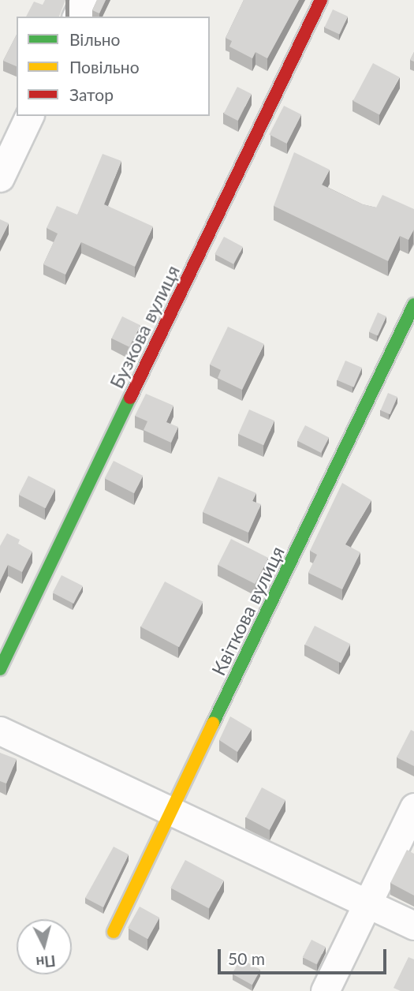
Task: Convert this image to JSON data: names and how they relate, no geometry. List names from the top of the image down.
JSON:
{
  "streets": {
    "street": ["Бузкова вулиця", "Квіткова вулиця"]
  },
  "legend": ["Вільно", "Повільно", "Затор"],
  "scale_bar": "50 m",
  "north": "bottom"
}
